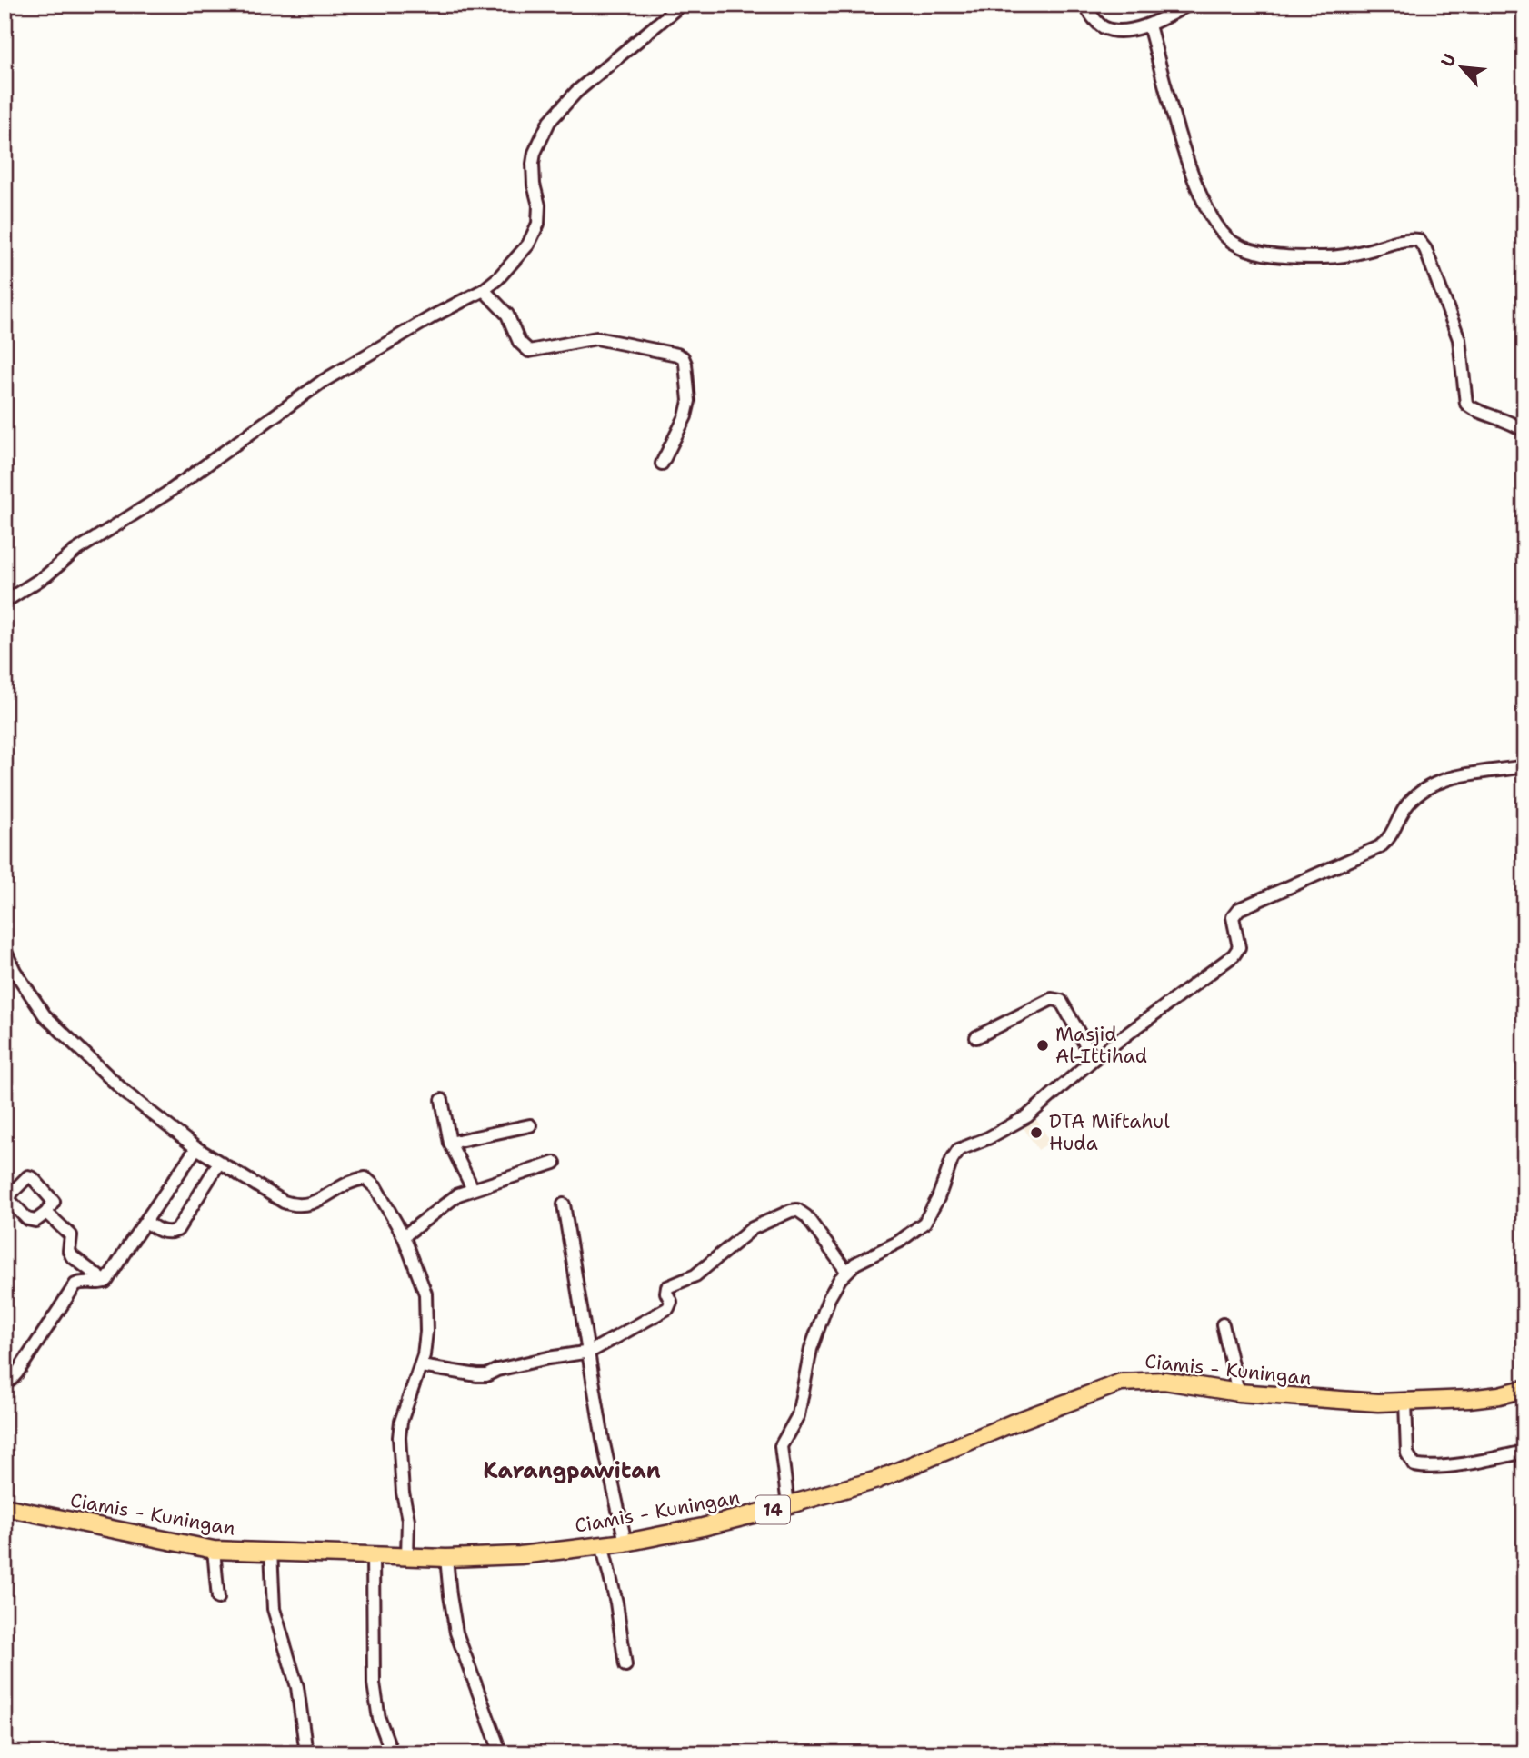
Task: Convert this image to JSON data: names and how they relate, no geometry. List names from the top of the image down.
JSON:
{
  "streets": {
    "highway": ["Ciamis - Kuningan", "14"]
  },
  "districts": ["Karangpawitan"],
  "places": ["Masjid Al-Ittihad", "DTA Miftahul Huda"],
  "north": "top left"
}
